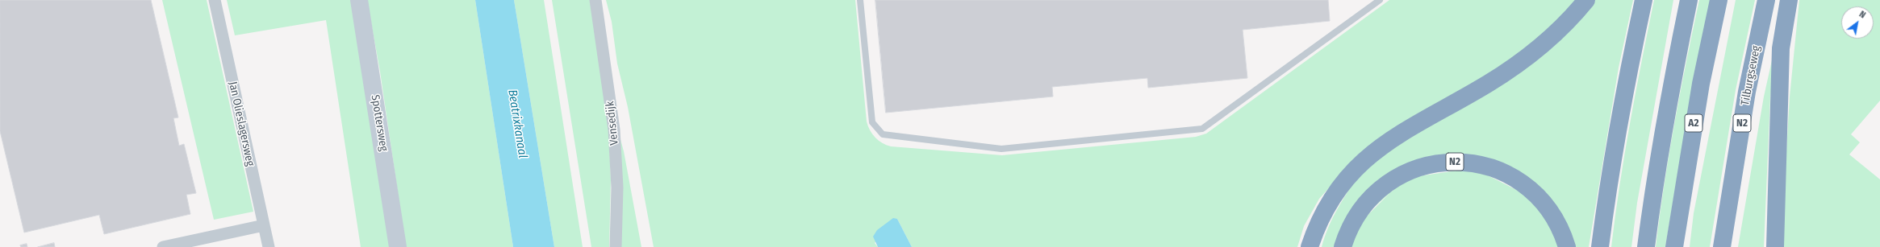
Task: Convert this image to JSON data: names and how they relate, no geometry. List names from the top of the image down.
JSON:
{
  "streets": {
    "highway": ["Tilburgseweg", "A2", "N2"],
    "main road": ["Spottersweg"],
    "street": ["Vensedijk", "Jan Olieslagersweg"]
  },
  "water": ["Beatrixkanaal"],
  "north": "top right"
}
